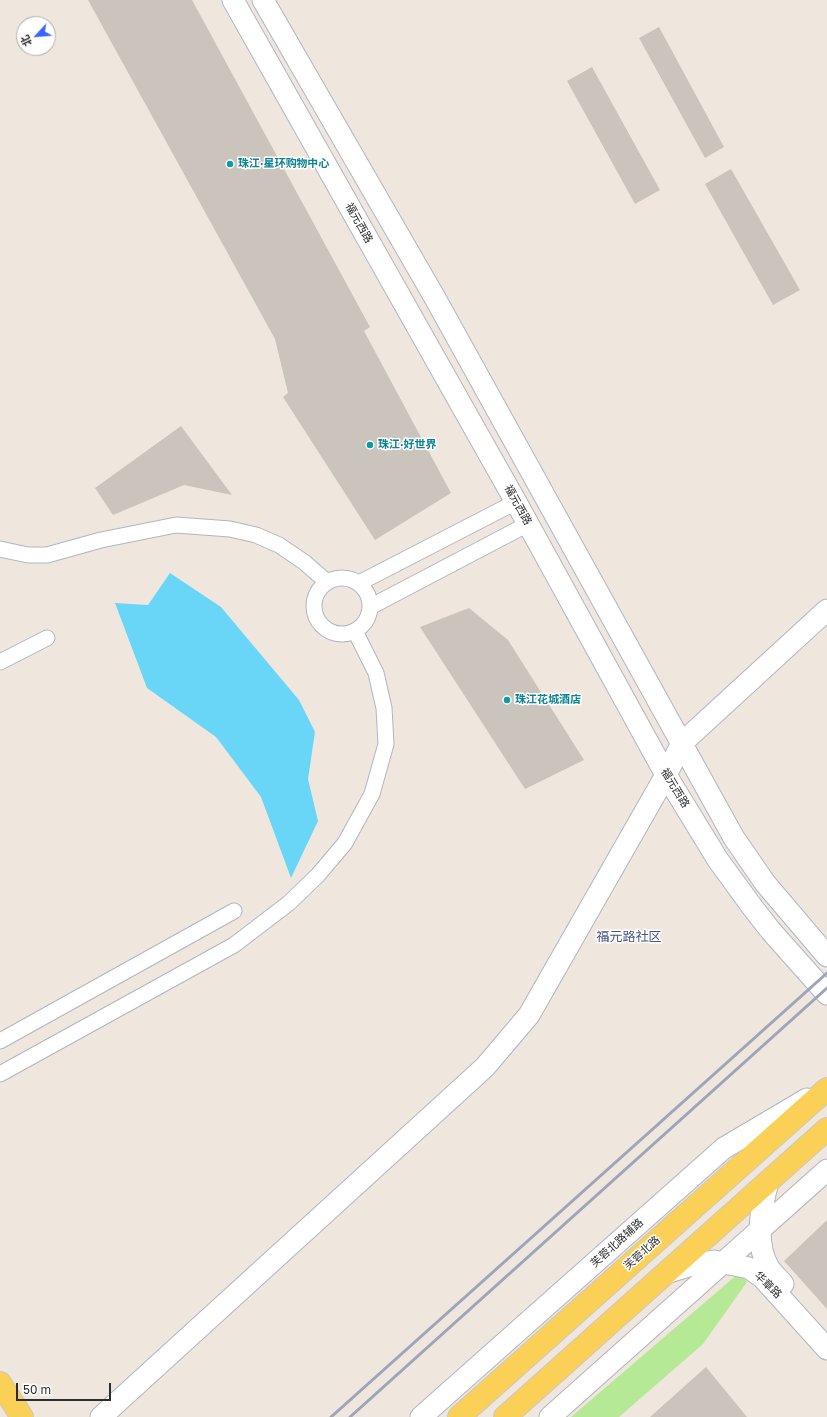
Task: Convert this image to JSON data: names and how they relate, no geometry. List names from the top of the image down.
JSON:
{
  "streets": {
    "main road": [
      "福元西路",
      "芙蓉北路辅路",
      "芙蓉北路",
      "华章路"
    ]
  },
  "crossings": [
    ["芙蓉北路辅路", "芙蓉北路"]
  ],
  "districts": ["福元路社区"],
  "places": ["珠江·星环购物中心", "珠江·好世界", "珠江花城酒店"],
  "scale_bar": "50 m",
  "north": "bottom left"
}
